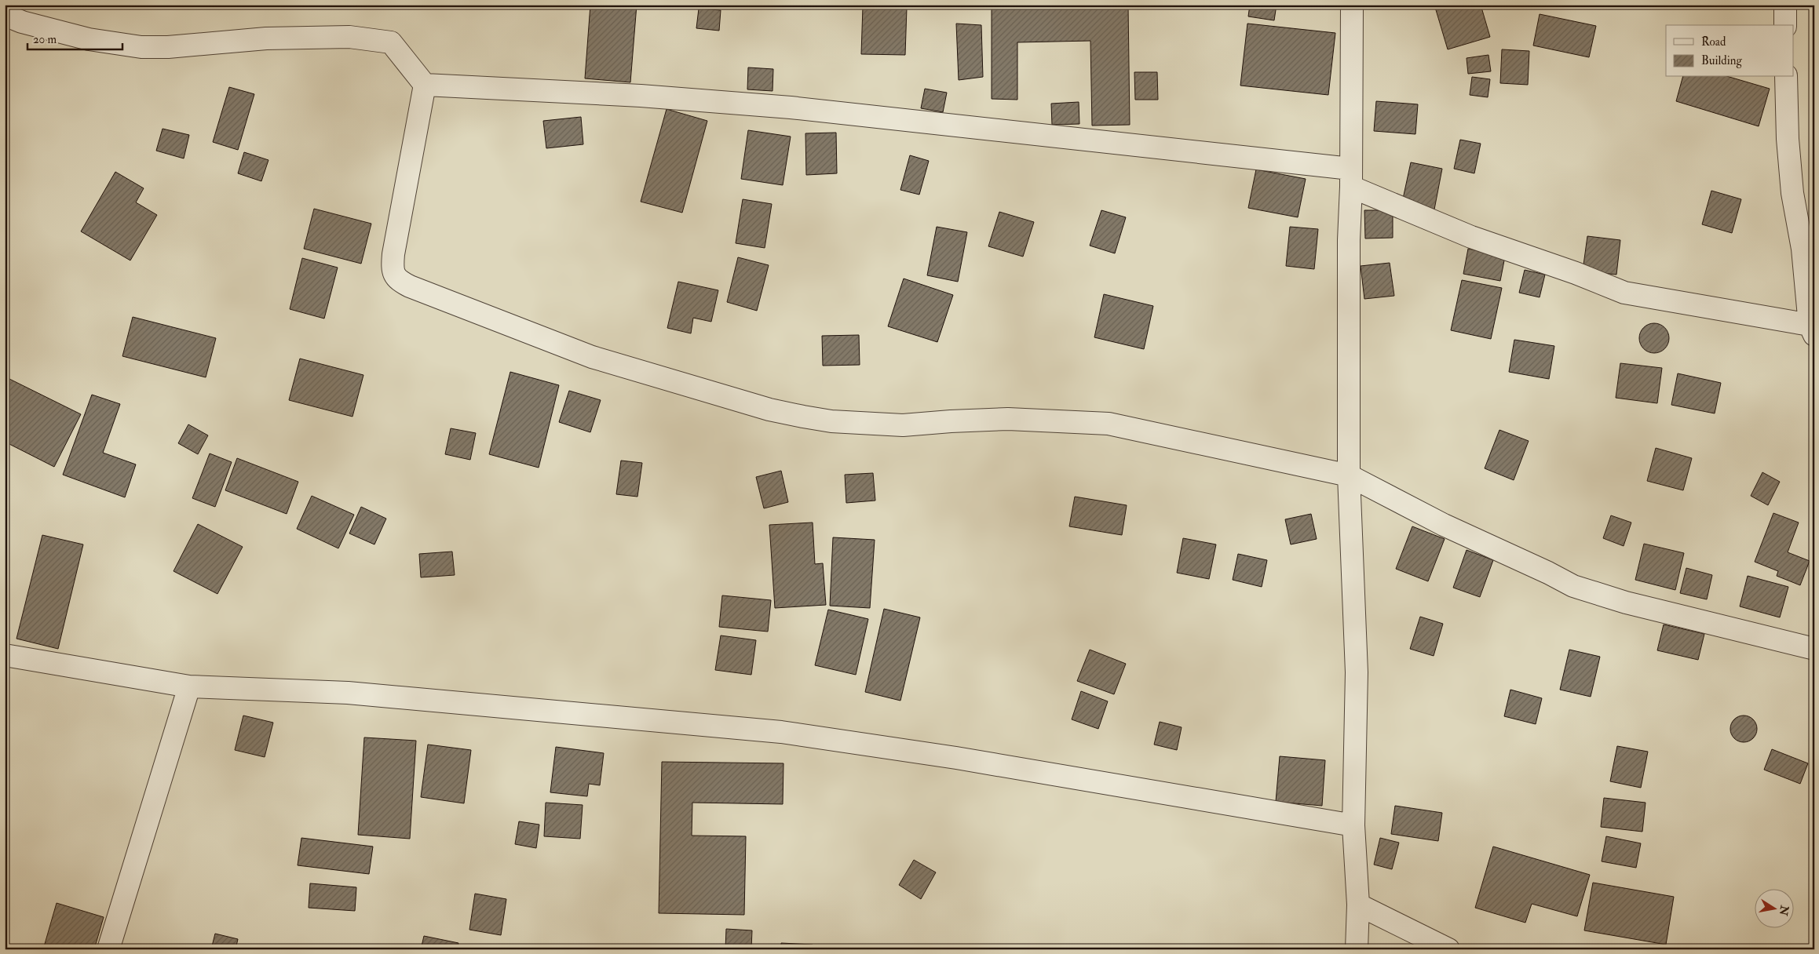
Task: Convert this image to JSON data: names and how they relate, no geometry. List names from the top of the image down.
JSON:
{
  "legend": ["Road", "Building"],
  "scale_bar": "20 m",
  "north": "right"
}
